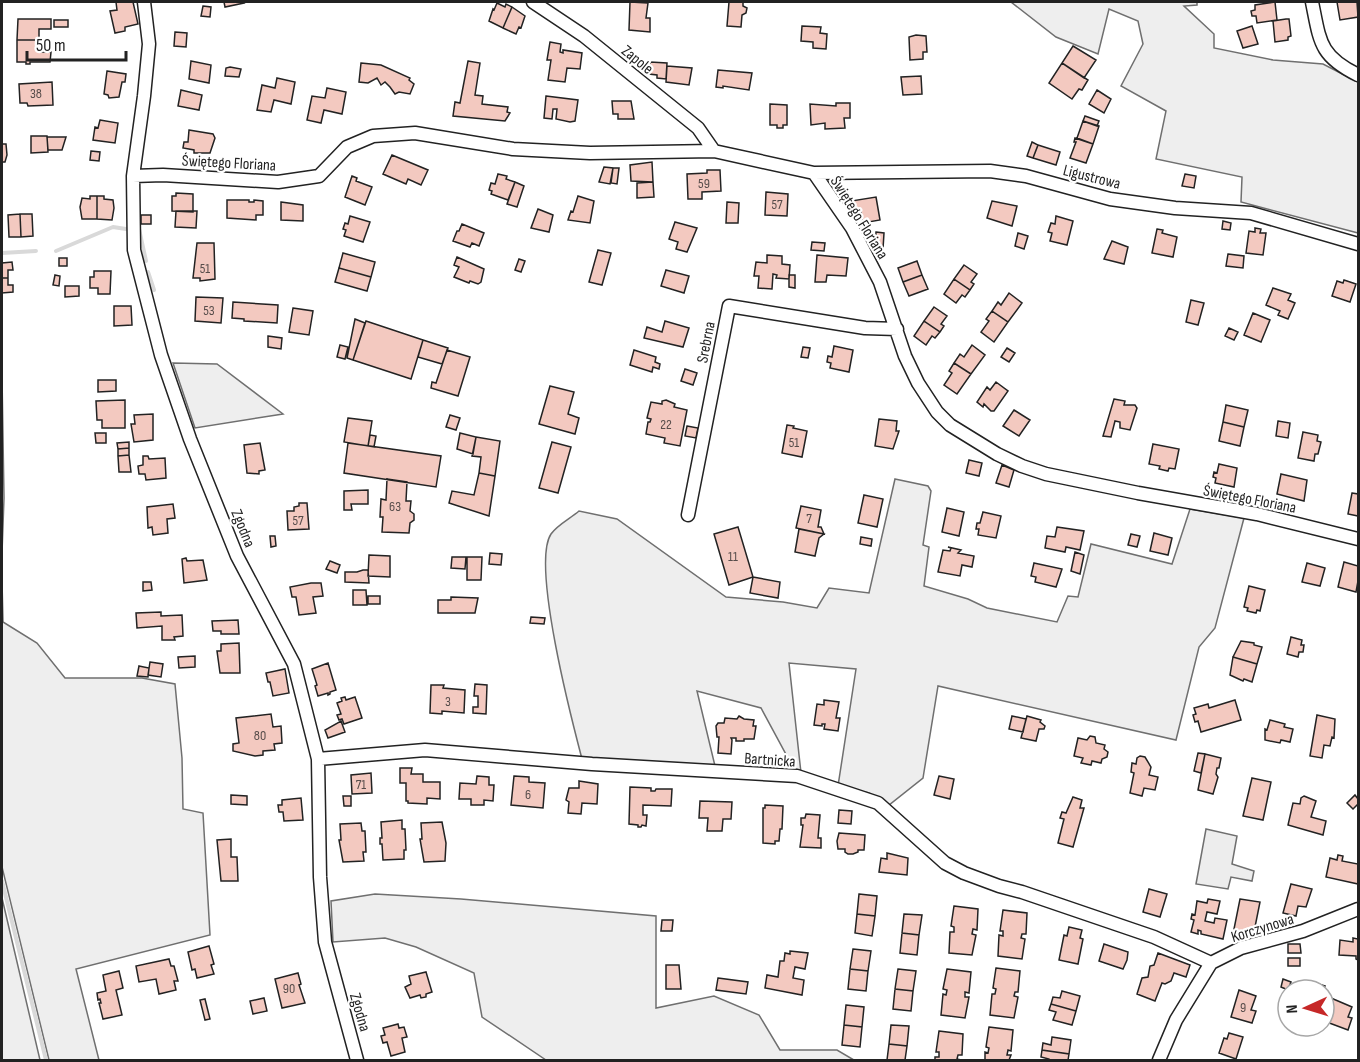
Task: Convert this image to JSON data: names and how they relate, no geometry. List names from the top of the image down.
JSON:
{
  "streets": {
    "street": [
      "Zapole",
      "Świętego Floriana",
      "Ligustrowa",
      "Srebrna",
      "Zgodna",
      "Bartnicka",
      "Korczynowa"
    ]
  },
  "crossings": [
    ["Zapole", "Świętego Floriana"],
    ["Świętego Floriana", "Ligustrowa"],
    ["Świętego Floriana", "Srebrna"],
    ["Świętego Floriana", "Zgodna"],
    ["Zgodna", "Bartnicka"],
    ["Bartnicka", "Korczynowa"]
  ],
  "house_numbers": [
    "38",
    "59",
    "57",
    "51",
    "53",
    "22",
    "51",
    "63",
    "7",
    "57",
    "11",
    "3",
    "80",
    "71",
    "6",
    "90",
    "9"
  ],
  "scale_bar": "50 m",
  "north": "left"
}
